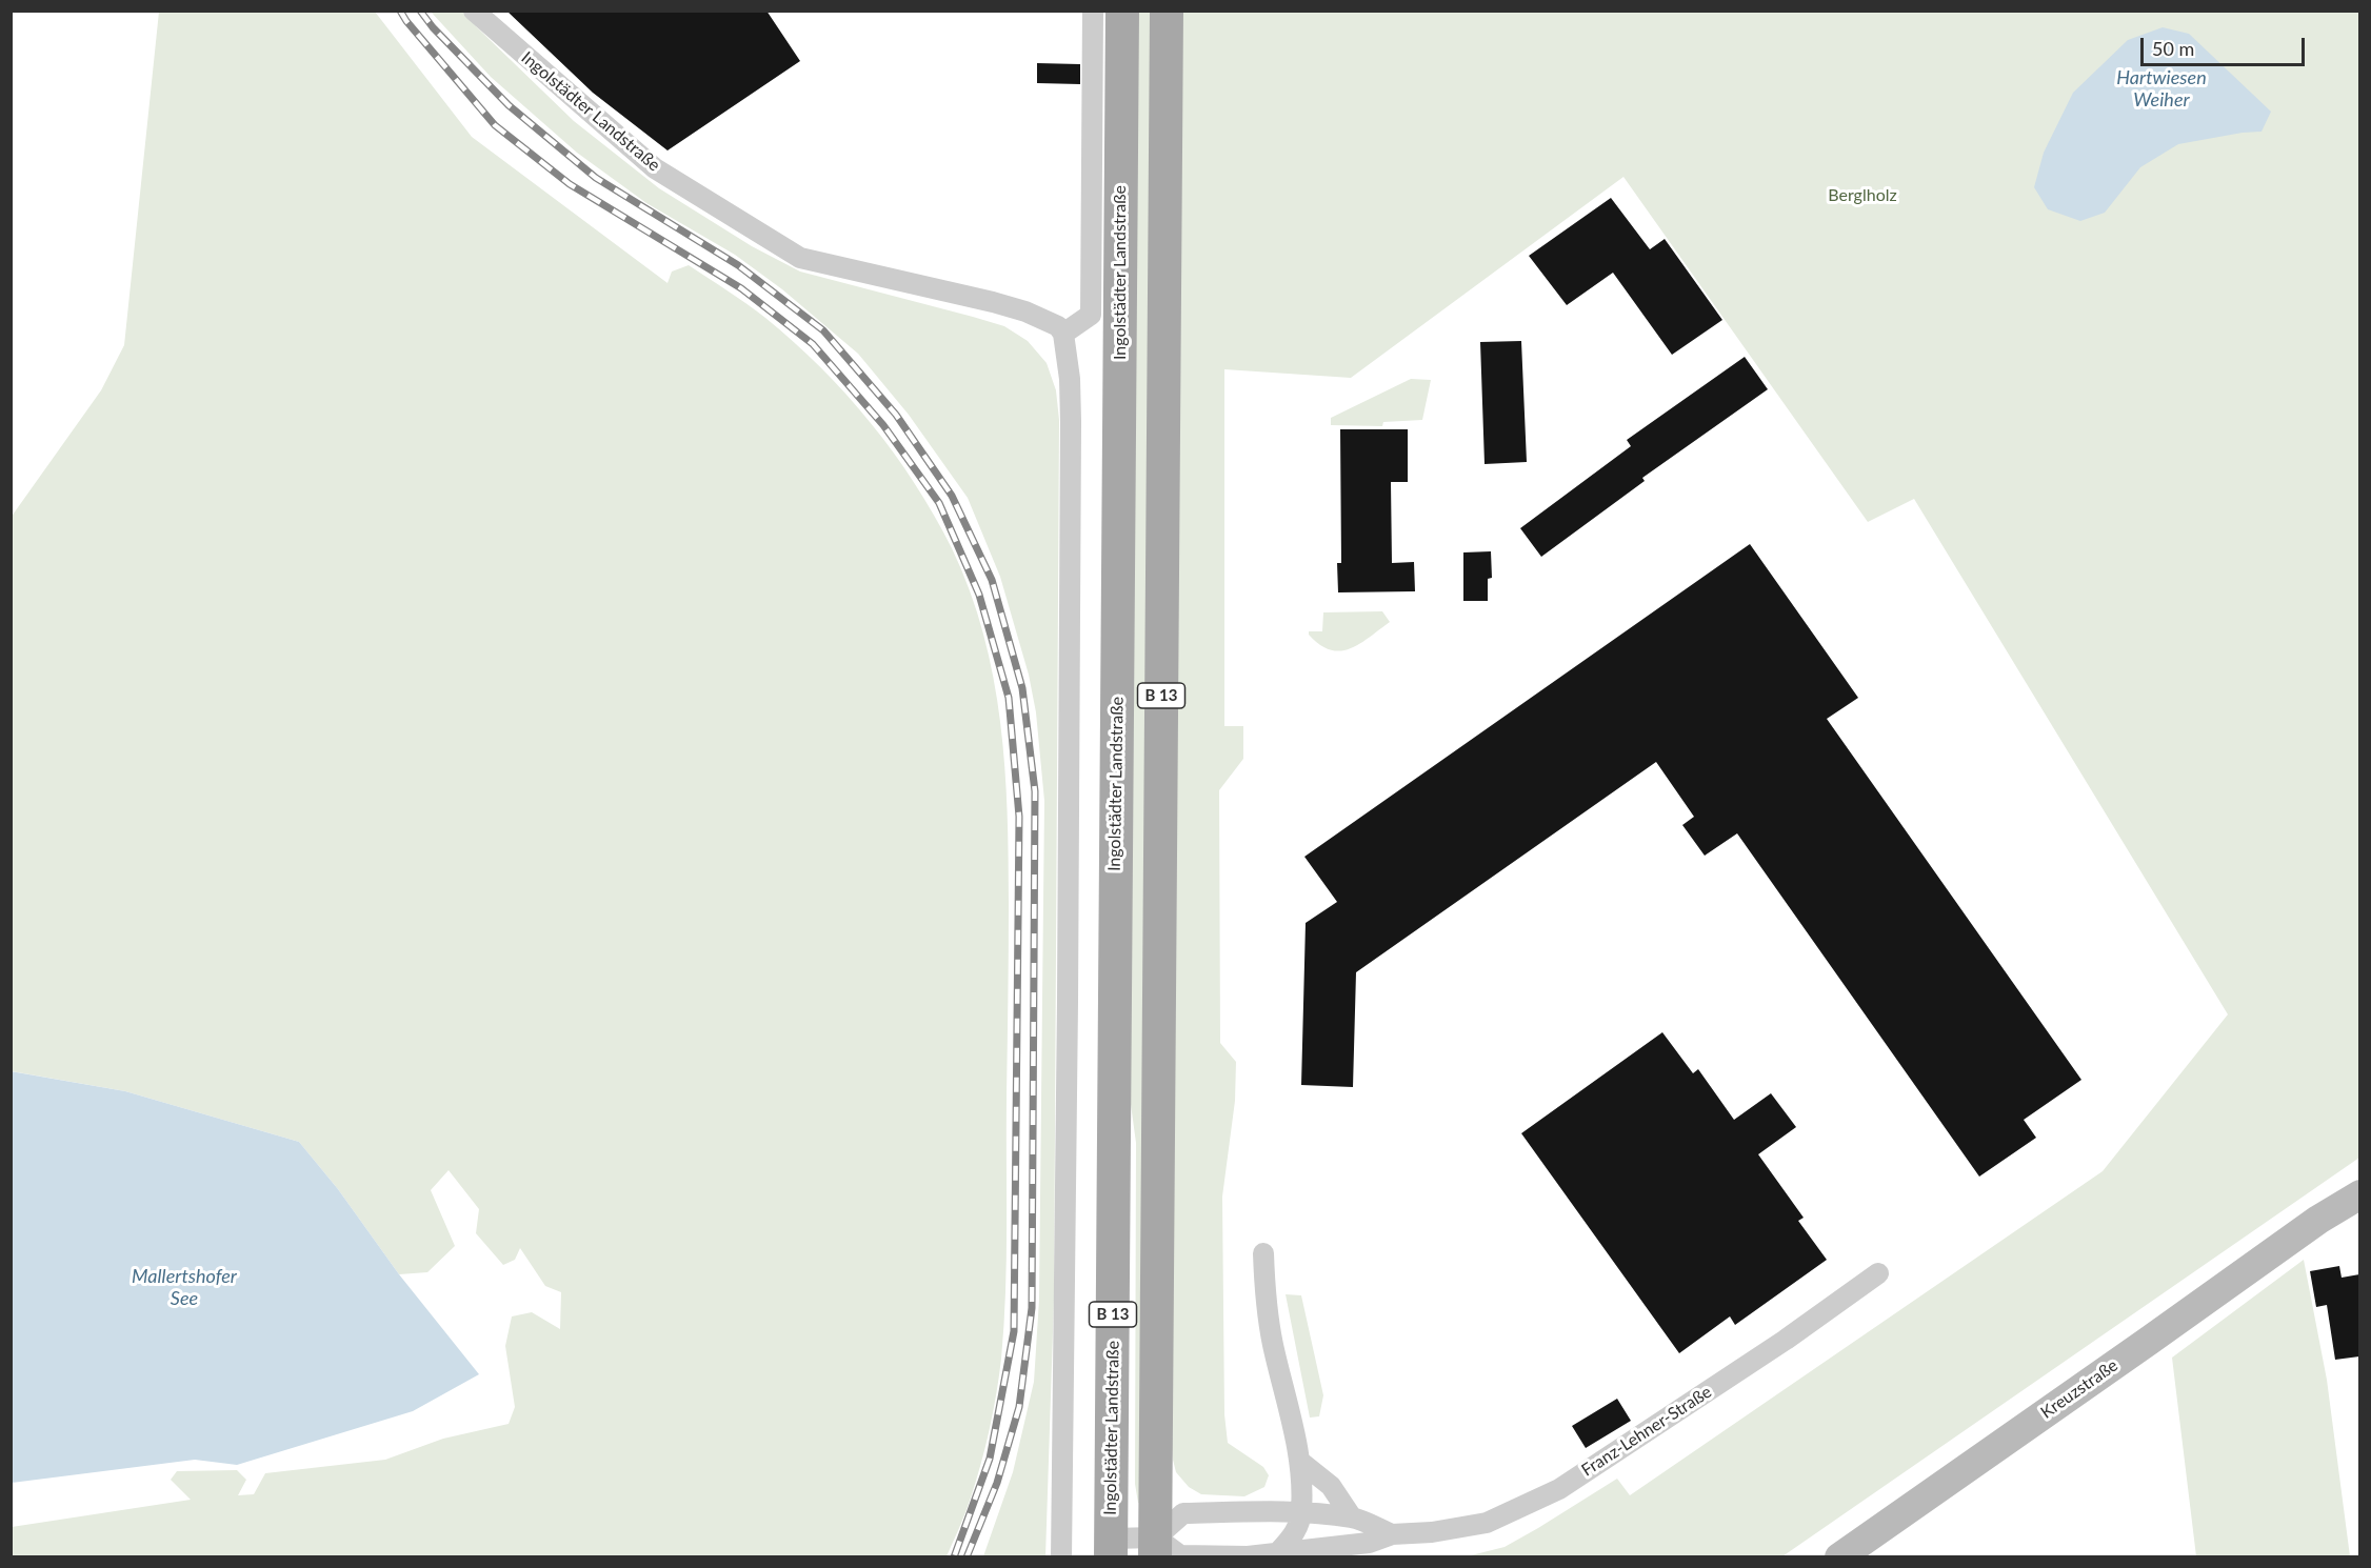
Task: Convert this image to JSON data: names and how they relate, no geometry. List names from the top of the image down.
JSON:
{
  "streets": {
    "main road": ["Ingolstädter Landstraße", "B 13", "Kreuzstraße"],
    "street": ["Franz-Lehner-Straße"]
  },
  "crossings": [
    ["B 13", "Franz-Lehner-Straße"]
  ],
  "water": ["Hartwiesen Weiher", "Mallertshofer See"],
  "parks": ["Berglholz"],
  "scale_bar": "50 m"
}
